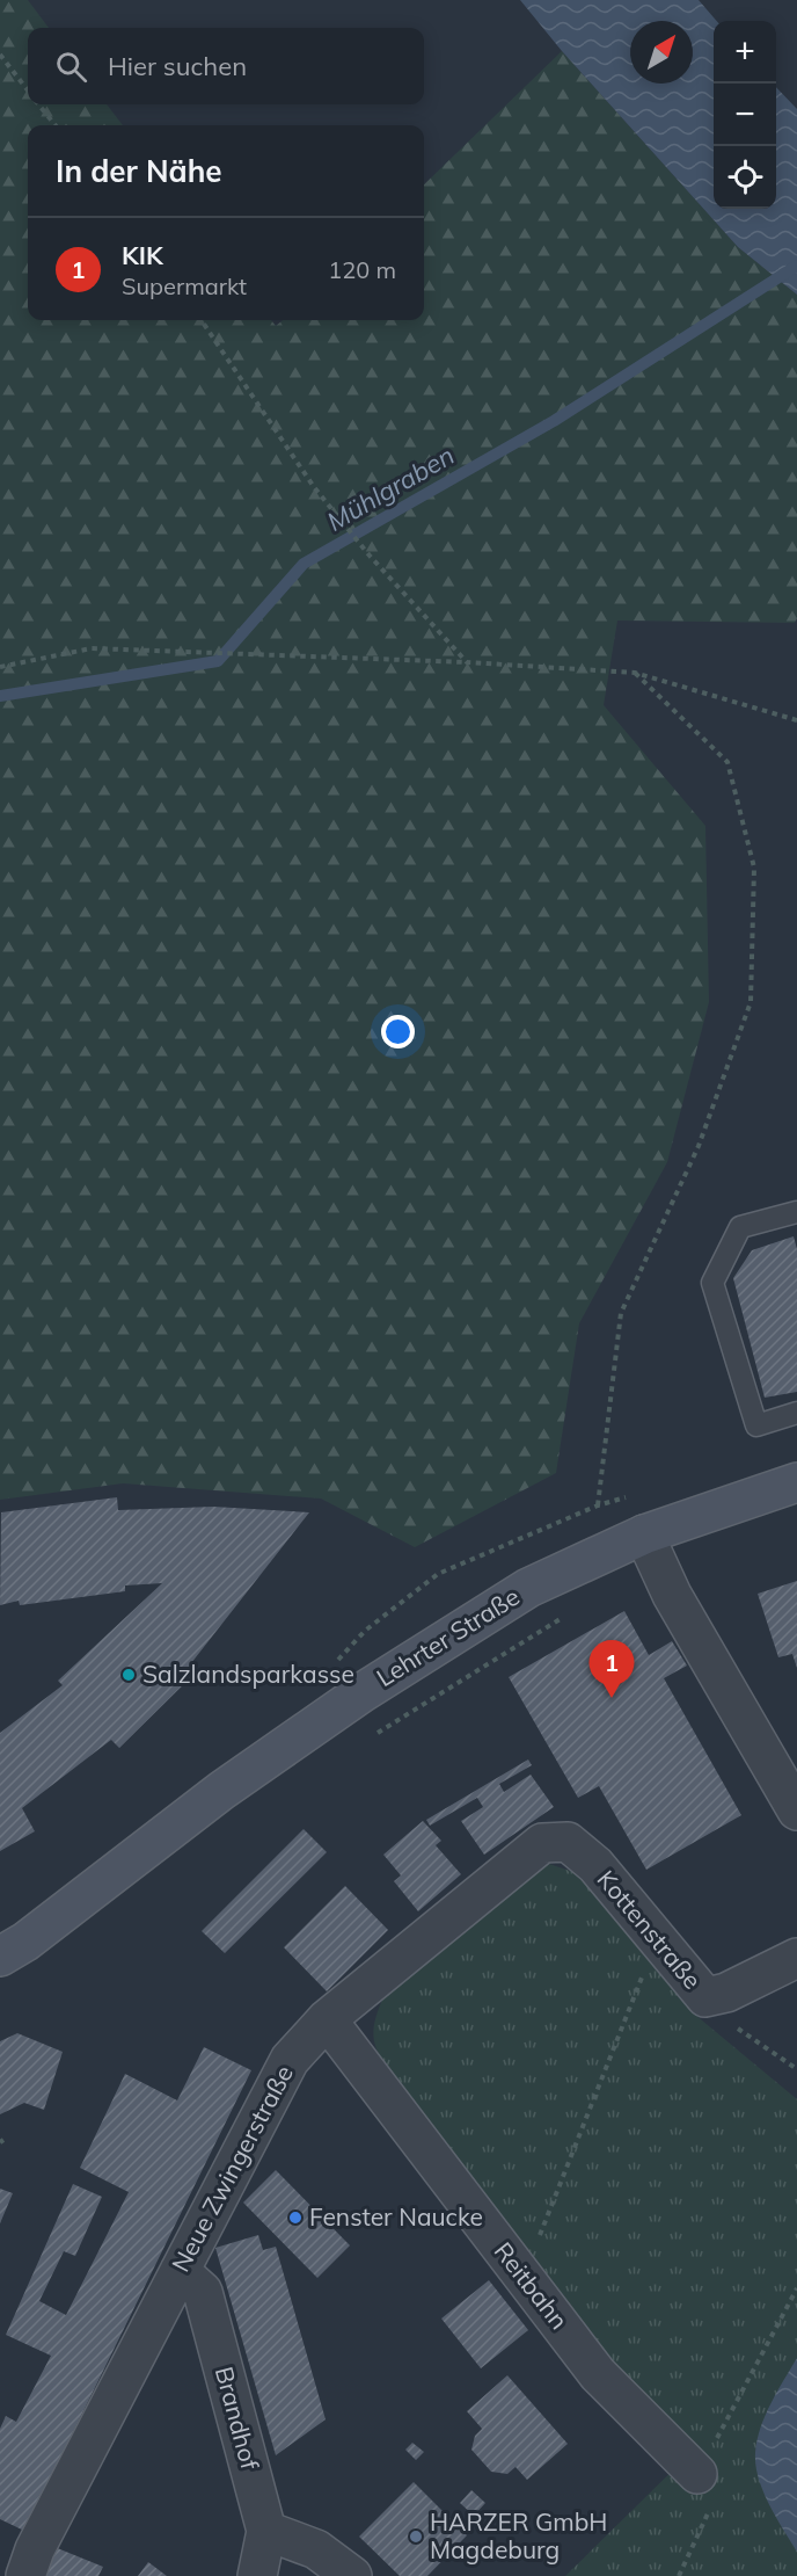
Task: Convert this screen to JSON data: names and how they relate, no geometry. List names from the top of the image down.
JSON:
{
  "streets": {
    "main road": ["Lehrter Straße"],
    "street": [
      "Kottenstraße",
      "Neue Zwingerstraße",
      "Reitbahn",
      "Brandhof"
    ]
  },
  "crossings": [
    ["Kottenstraße", "Neue Zwingerstraße"],
    ["Neue Zwingerstraße", "Reitbahn"],
    ["Neue Zwingerstraße", "Brandhof"]
  ],
  "water": ["Mühlgraben"],
  "places": ["Salzlandsparkasse", "Fenster Naucke", "HARZER GmbH Magdeburg"],
  "north": "top right",
  "page": {
    "map_buttons": ["+", "−"],
    "search": "Hier suchen",
    "heading": "In der Nähe",
    "list": [
      {
        "mark": "1",
        "name": "KIK",
        "note": "Supermarkt",
        "value": "120 m"
      }
    ],
    "pins": "1"
  }
}
